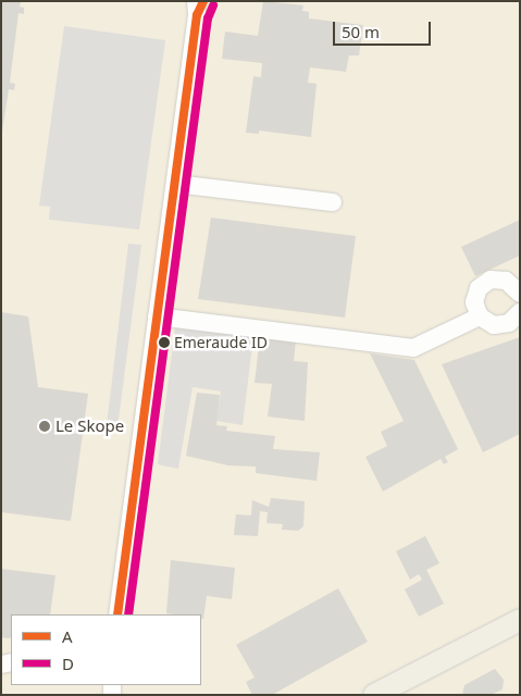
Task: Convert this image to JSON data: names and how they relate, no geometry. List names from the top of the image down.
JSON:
{
  "places": ["Emeraude ID", "Le Skope"],
  "lines": ["transit line A", "transit line D"],
  "legend": ["A", "D"],
  "scale_bar": "50 m"
}
